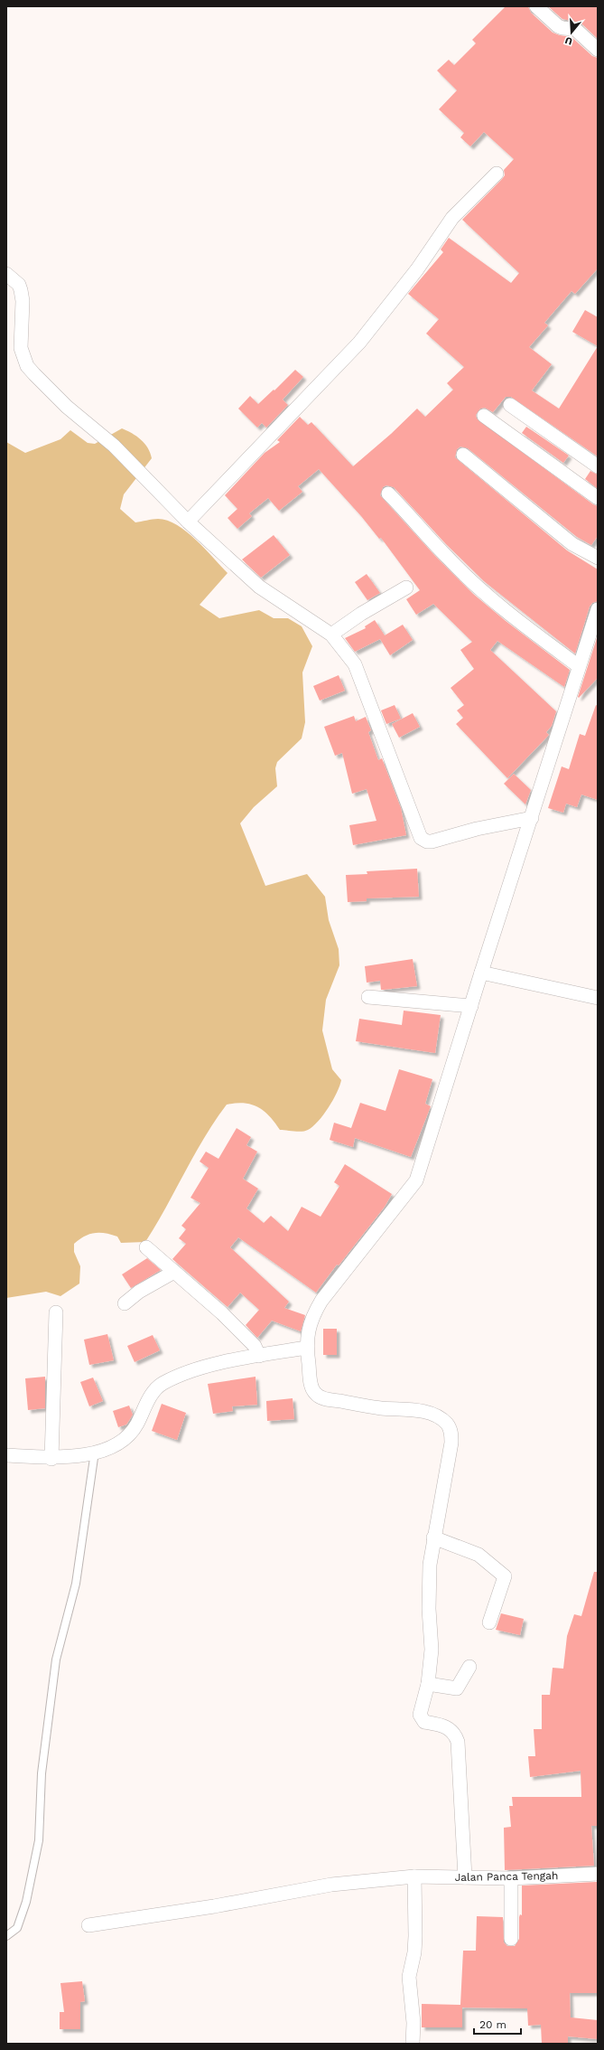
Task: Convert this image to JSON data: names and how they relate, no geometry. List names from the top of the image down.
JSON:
{
  "streets": {
    "street": ["Jalan Panca Tengah"]
  },
  "scale_bar": "20 m",
  "north": "bottom"
}
